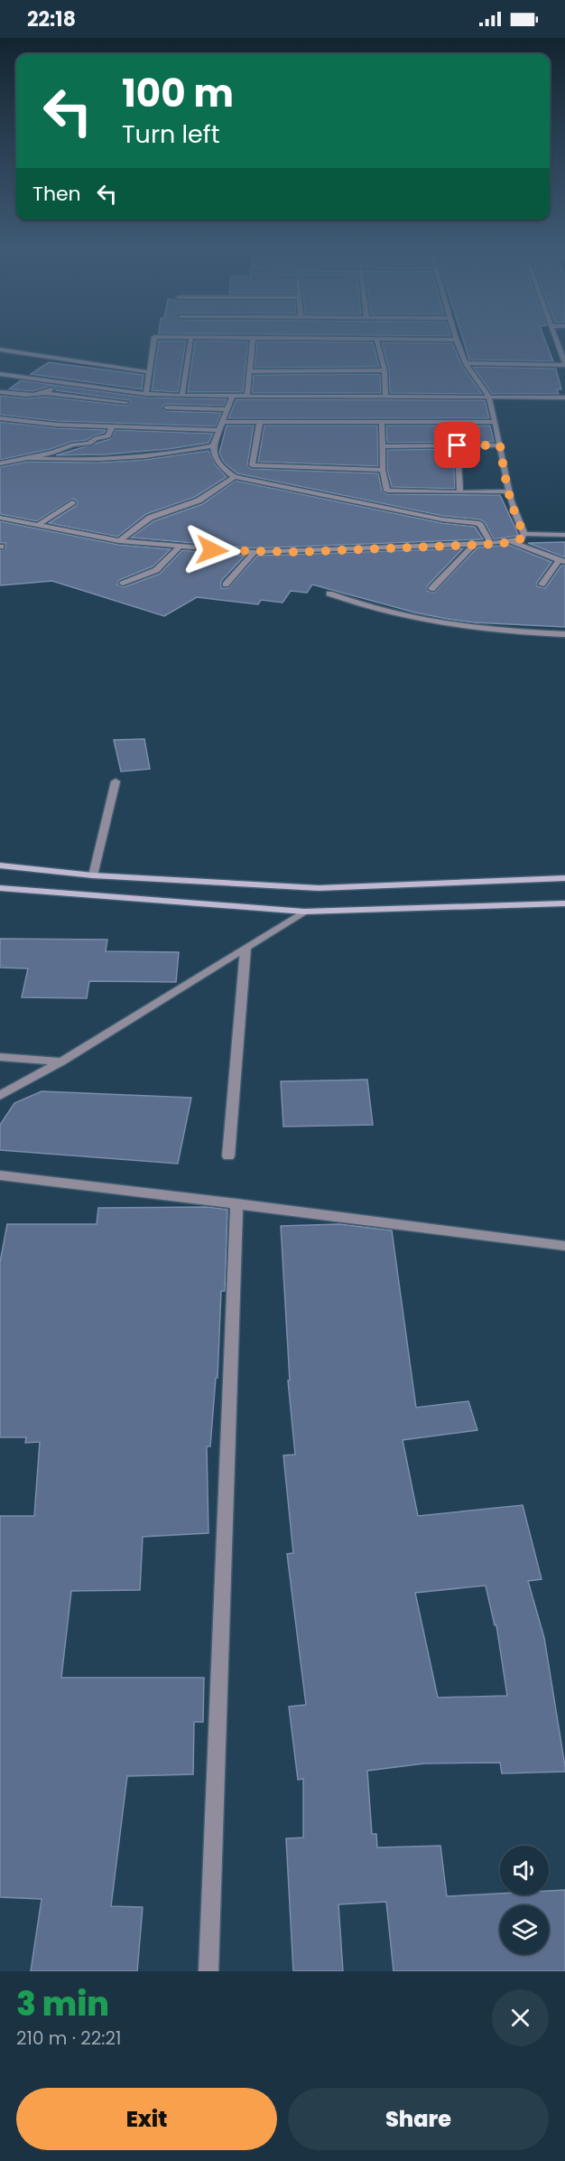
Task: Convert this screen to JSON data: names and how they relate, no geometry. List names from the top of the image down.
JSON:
{
  "page": {
    "status": "22:18",
    "turn": ["100 m", "Turn left"],
    "then": "Then",
    "heading": ["3 min", "210 m · 22:21"],
    "buttons": ["Exit", "Share"]
  }
}
